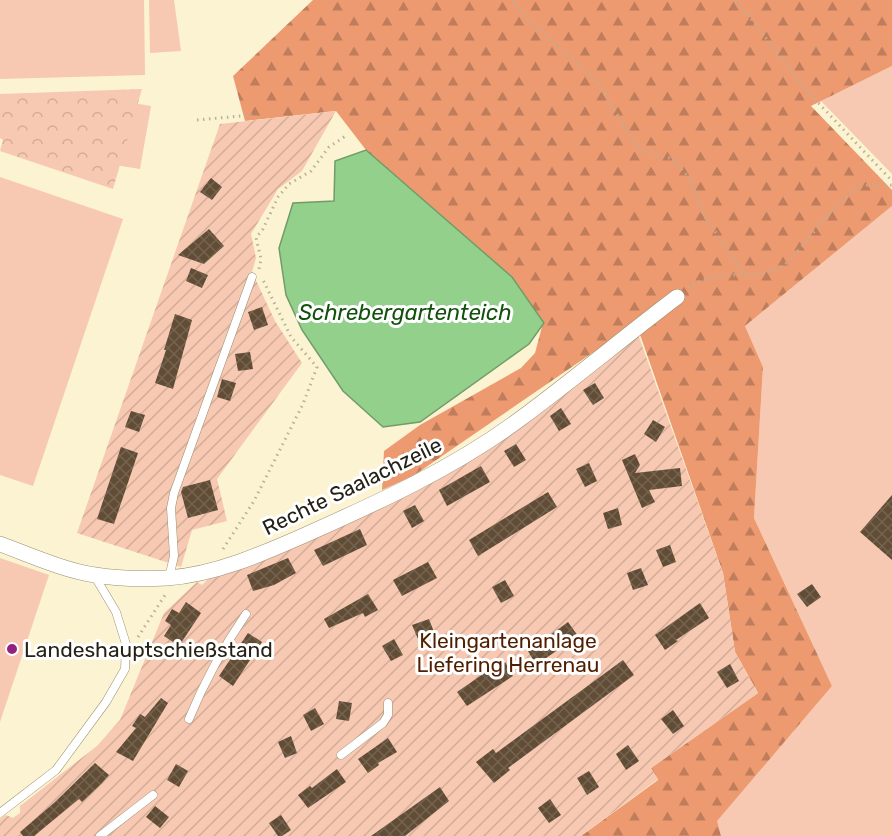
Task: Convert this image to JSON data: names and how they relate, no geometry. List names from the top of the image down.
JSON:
{
  "streets": {
    "street": ["Rechte Saalachzeile"]
  },
  "water": ["Schrebergartenteich"],
  "parks": ["Kleingartenanlage Liefering Herrenau"],
  "places": ["Landeshauptschießstand"]
}
